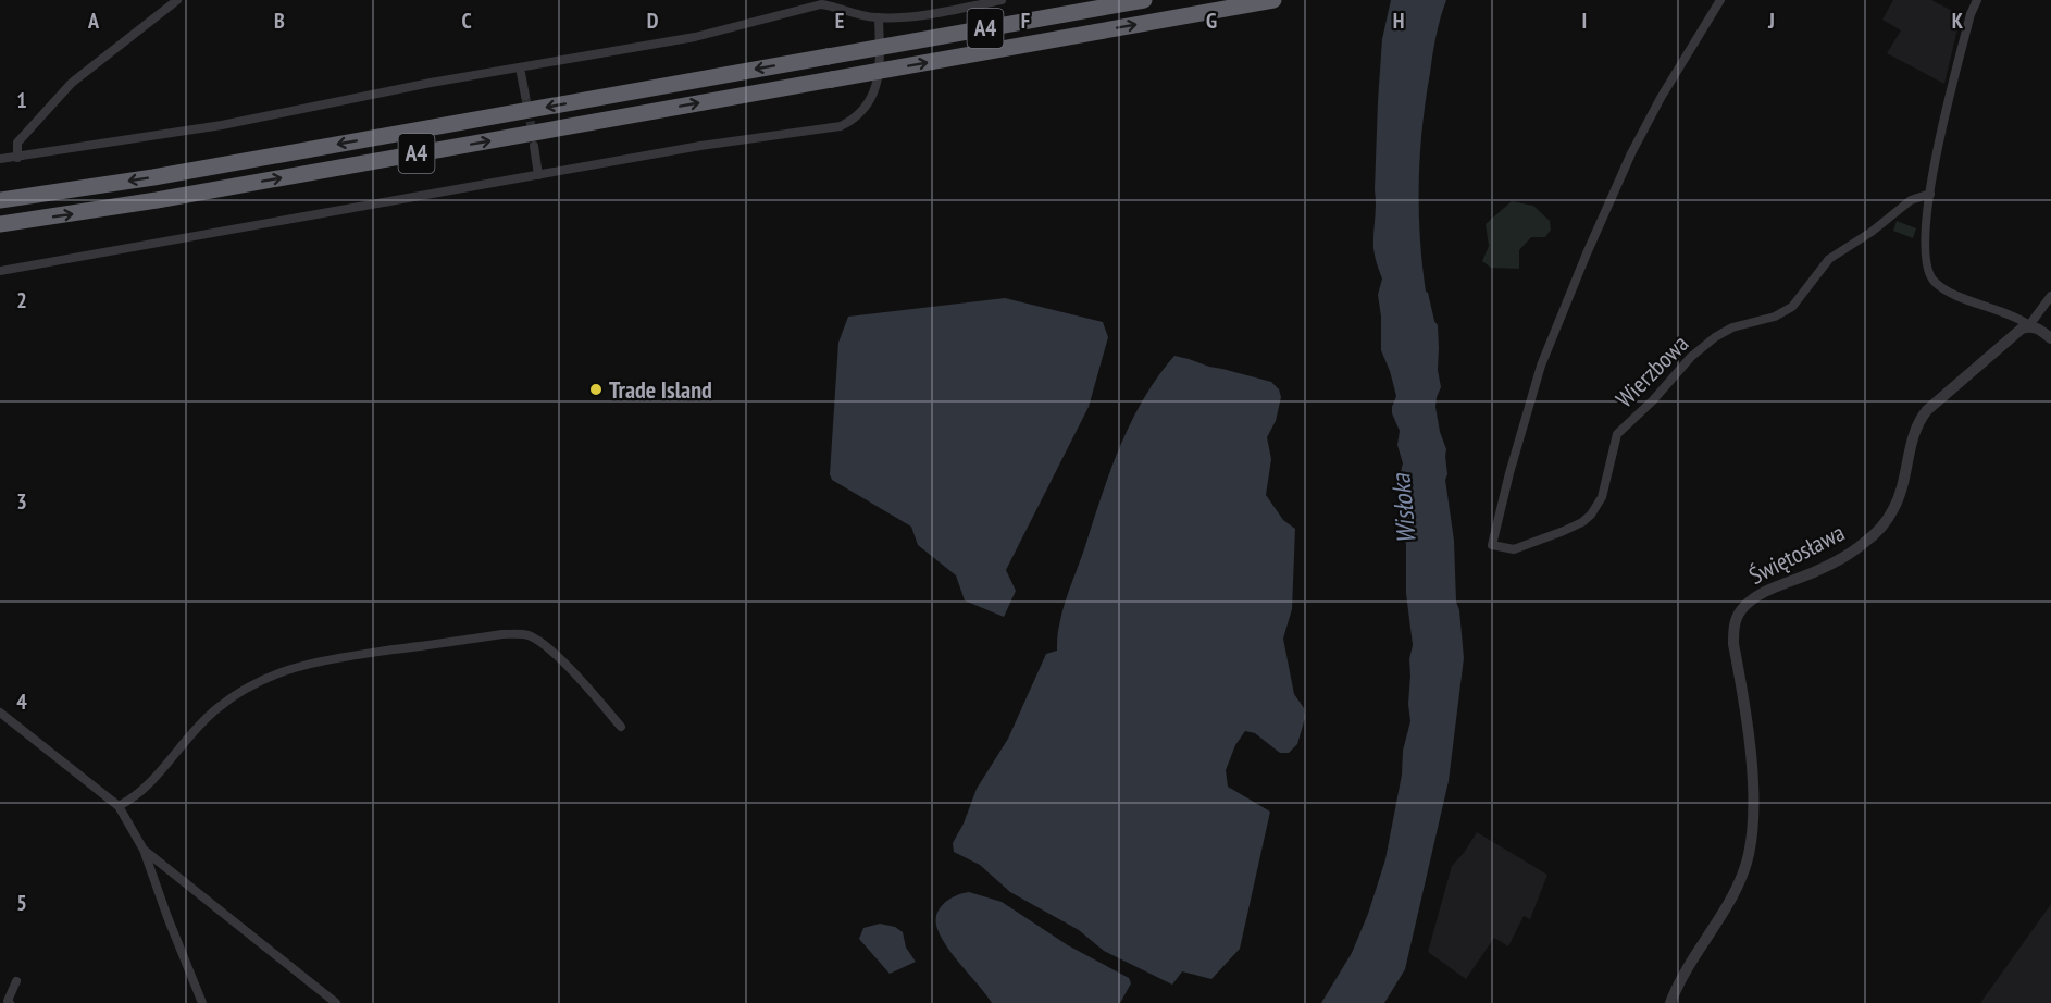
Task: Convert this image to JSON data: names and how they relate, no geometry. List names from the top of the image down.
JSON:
{
  "streets": {
    "highway": ["A4"],
    "street": ["Wierzbowa", "Świętosława"]
  },
  "water": ["Wisłoka"],
  "places": ["Trade Island"],
  "grid": {
    "columns": [
      "A",
      "B",
      "C",
      "D",
      "E",
      "F",
      "G",
      "H",
      "I",
      "J",
      "K"
    ],
    "rows": [
      "1",
      "2",
      "3",
      "4",
      "5"
    ]
  }
}
